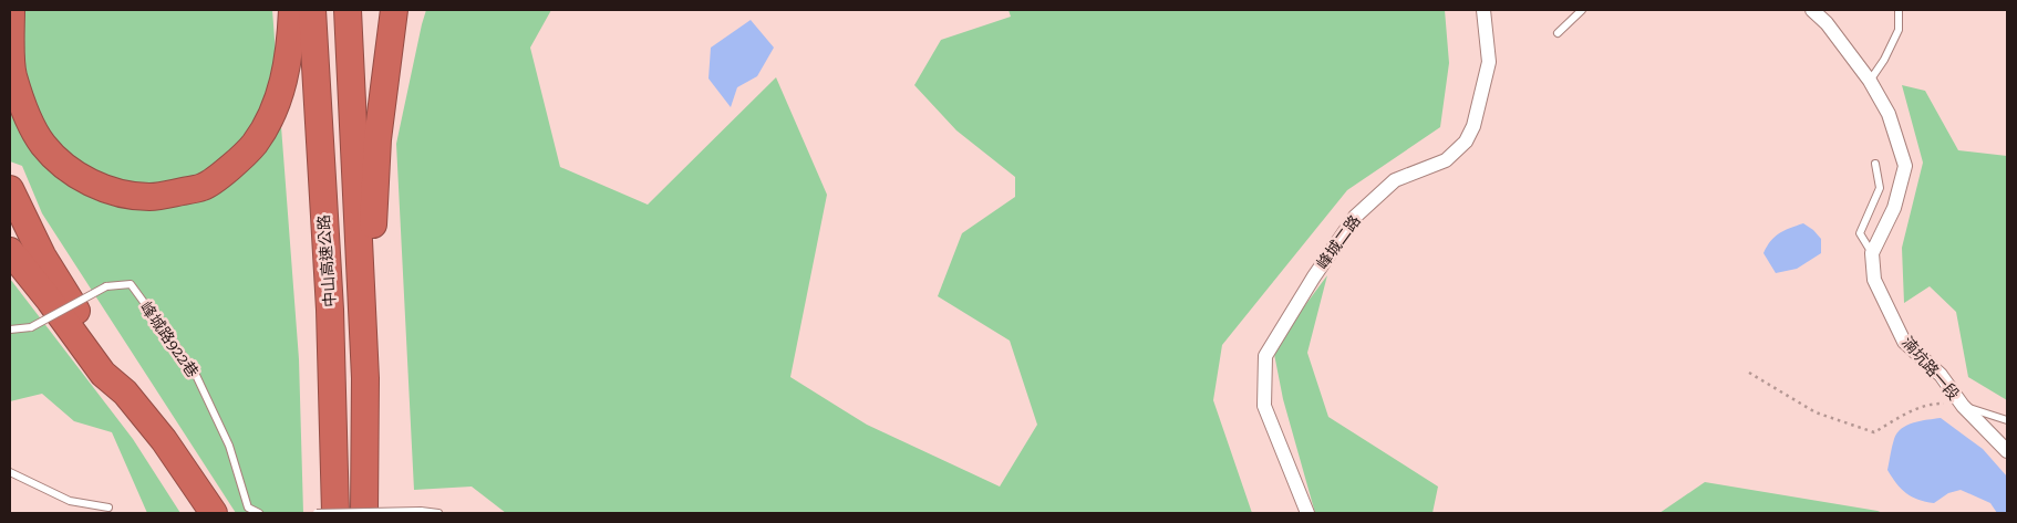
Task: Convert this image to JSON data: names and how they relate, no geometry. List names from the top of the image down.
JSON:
{
  "streets": {
    "highway": ["中山高速公路"],
    "street": ["峰城二路", "湳坑路一段"],
    "lane": ["峰城路922巷"]
  }
}
